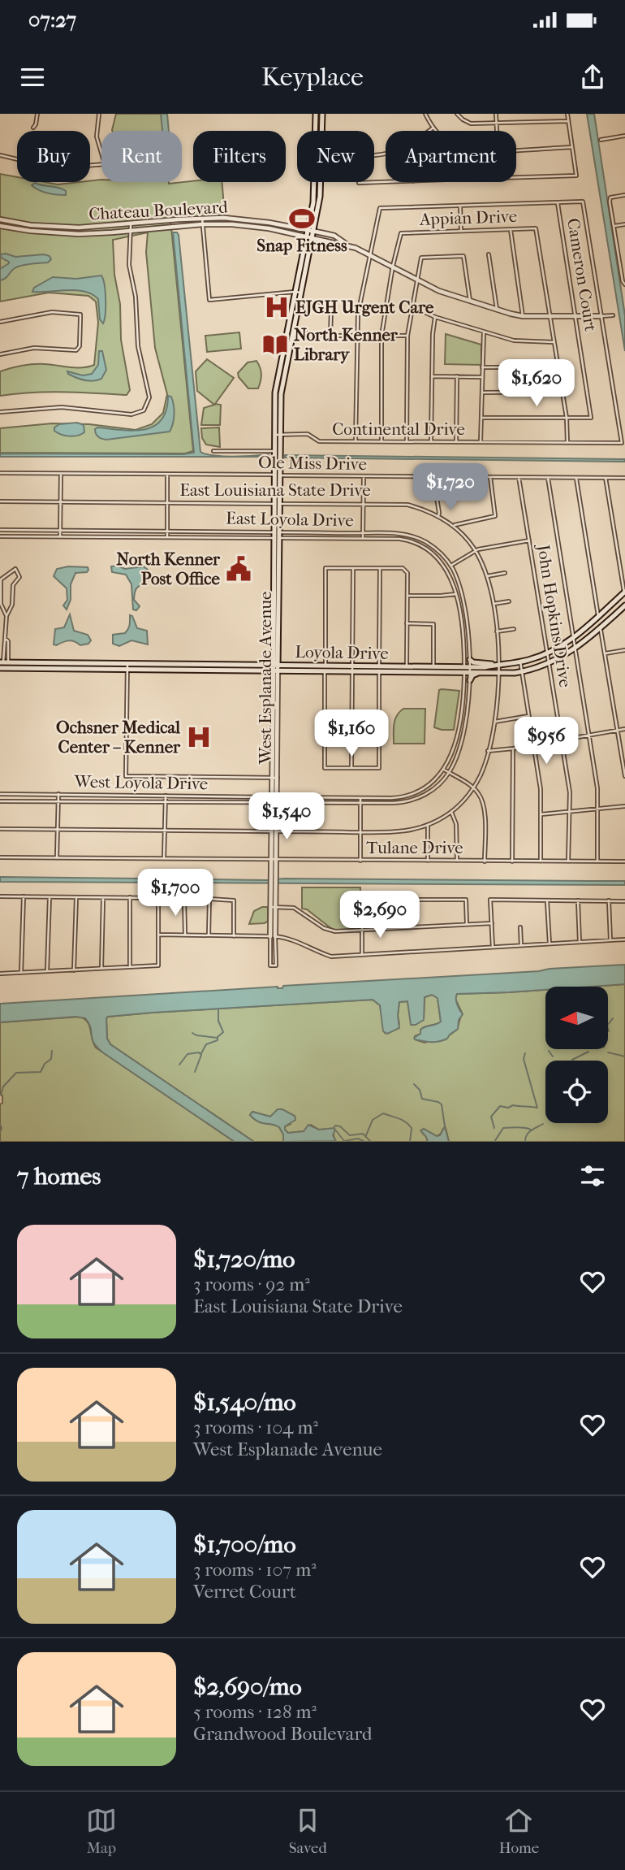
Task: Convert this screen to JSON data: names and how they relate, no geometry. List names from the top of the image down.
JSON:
{
  "streets": {
    "main road": ["Loyola Drive", "West Esplanade Avenue"],
    "street": [
      "Chateau Boulevard",
      "Appian Drive",
      "Cameron Court",
      "Continental Drive",
      "Ole Miss Drive",
      "East Louisiana State Drive",
      "East Loyola Drive",
      "John Hopkins Drive",
      "West Loyola Drive",
      "Tulane Drive"
    ]
  },
  "crossings": [
    ["Chateau Boulevard", "Appian Drive"],
    ["Chateau Boulevard", "Cameron Court"],
    ["Chateau Boulevard", "Continental Drive"],
    ["Chateau Boulevard", "West Esplanade Avenue"],
    ["Continental Drive", "West Esplanade Avenue"],
    ["Ole Miss Drive", "John Hopkins Drive"],
    ["Ole Miss Drive", "West Esplanade Avenue"],
    ["East Louisiana State Drive", "Loyola Drive"],
    ["East Louisiana State Drive", "West Esplanade Avenue"],
    ["East Loyola Drive", "Loyola Drive"],
    ["East Loyola Drive", "West Esplanade Avenue"],
    ["East Loyola Drive", "West Loyola Drive"],
    ["John Hopkins Drive", "Loyola Drive"],
    ["John Hopkins Drive", "Tulane Drive"],
    ["Loyola Drive", "West Esplanade Avenue"],
    ["Loyola Drive", "West Loyola Drive"],
    ["West Esplanade Avenue", "West Loyola Drive"],
    ["West Esplanade Avenue", "Tulane Drive"]
  ],
  "places": {
    "sports": ["Snap Fitness"],
    "hospital": ["EJGH Urgent Care", "Ochsner Medical Center – Kenner"],
    "library": ["North Kenner Library"],
    "public building": ["North Kenner Post Office"]
  },
  "north": "left",
  "page": {
    "status": "07:27",
    "header": "Keyplace",
    "chip": [
      "Buy",
      "Rent",
      "Filters",
      "New",
      "Apartment"
    ],
    "price": [
      "$1,620",
      "$1,720",
      "$1,160",
      "$956",
      "$1,540",
      "$1,700",
      "$2,690"
    ],
    "heading": "7 homes",
    "list": [
      {
        "name": "$1,720/mo",
        "note": "3 rooms · 92 m² · East Louisiana State Drive"
      },
      {
        "name": "$1,540/mo",
        "note": "3 rooms · 104 m² · West Esplanade Avenue"
      },
      {
        "name": "$1,700/mo",
        "note": "3 rooms · 107 m² · Verret Court"
      },
      {
        "name": "$2,690/mo",
        "note": "5 rooms · 128 m² · Grandwood Boulevard"
      }
    ],
    "tabs": ["Map", "Saved", "Home"]
  }
}
